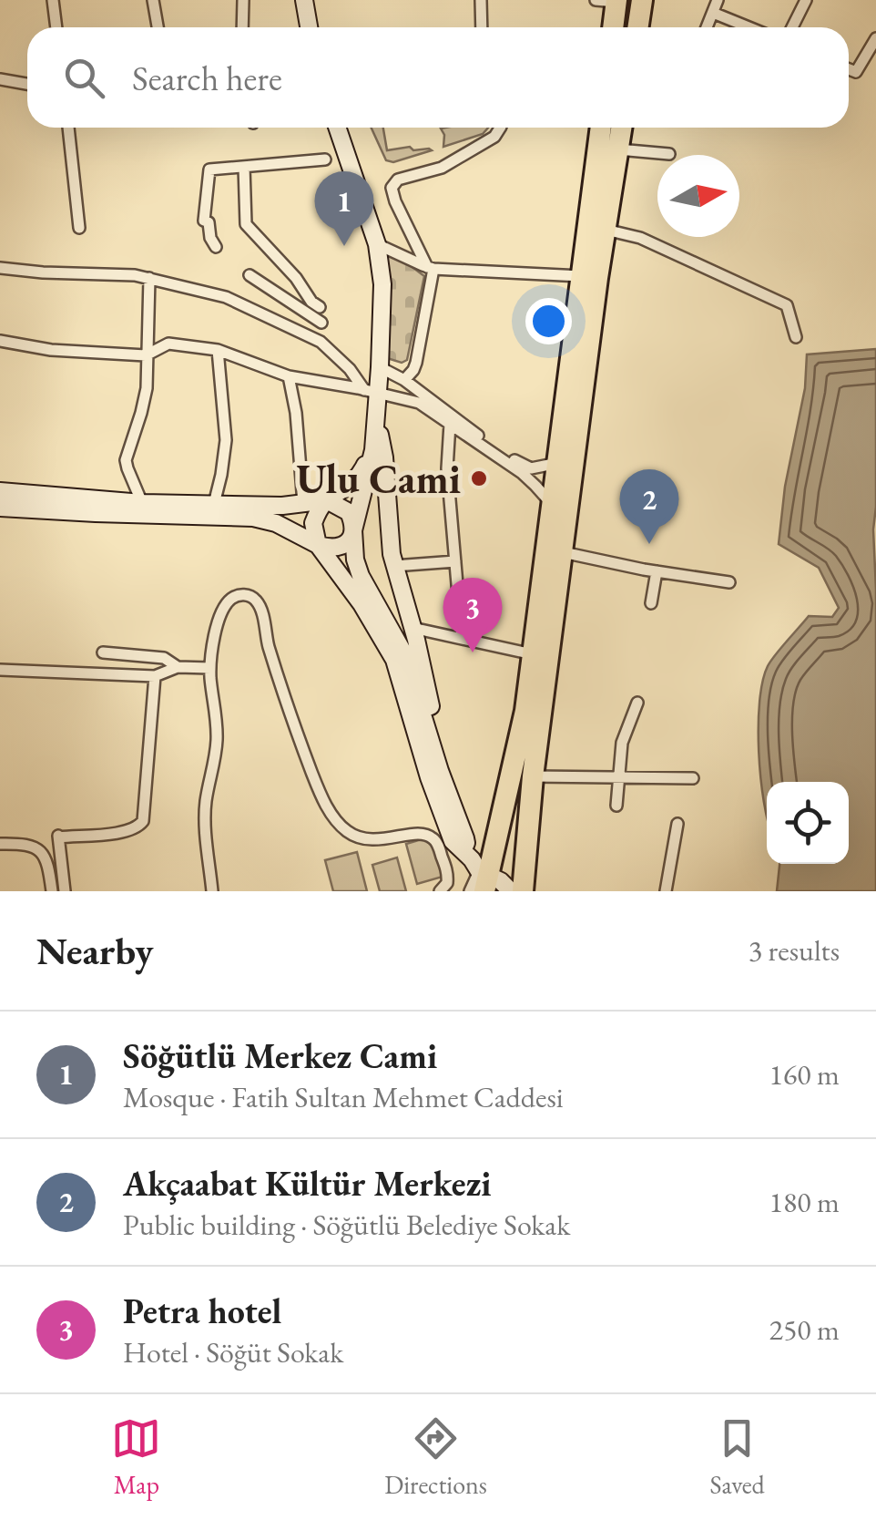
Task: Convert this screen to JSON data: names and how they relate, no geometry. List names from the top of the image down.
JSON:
{
  "places": ["Ulu Cami"],
  "north": "right",
  "page": {
    "search": "Search here",
    "pins": ["1", "2", "3"],
    "heading": ["Nearby", "3 results"],
    "list": [
      {
        "mark": "1",
        "name": "Söğütlü Merkez Cami",
        "note": "Mosque · Fatih Sultan Mehmet Caddesi",
        "value": "160 m"
      },
      {
        "mark": "2",
        "name": "Akçaabat Kültür Merkezi",
        "note": "Public building · Söğütlü Belediye Sokak",
        "value": "180 m"
      },
      {
        "mark": "3",
        "name": "Petra hotel",
        "note": "Hotel · Söğüt Sokak",
        "value": "250 m"
      }
    ],
    "nav": ["Map", "Directions", "Saved"]
  }
}
